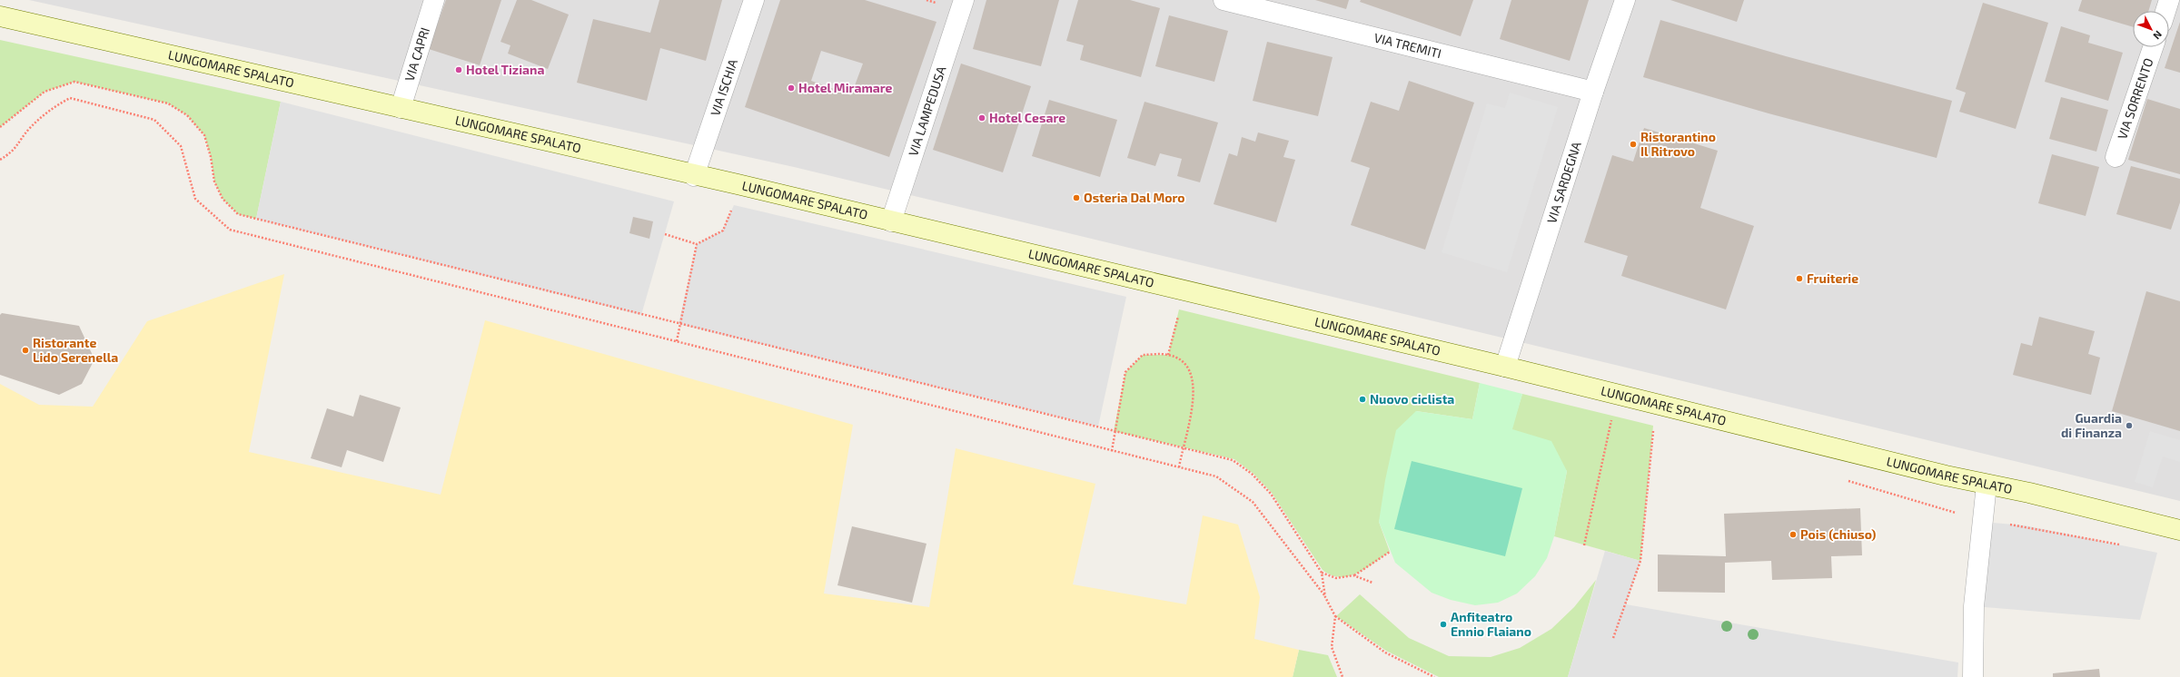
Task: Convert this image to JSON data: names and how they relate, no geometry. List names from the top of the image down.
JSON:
{
  "streets": {
    "street": [
      "VIA TREMITI",
      "VIA CAPRI",
      "LUNGOMARE SPALATO",
      "VIA ISCHIA",
      "VIA SORRENTO",
      "VIA LAMPEDUSA",
      "VIA SARDEGNA"
    ]
  },
  "crossings": [
    ["VIA TREMITI", "VIA SARDEGNA"],
    ["VIA CAPRI", "LUNGOMARE SPALATO"],
    ["LUNGOMARE SPALATO", "VIA ISCHIA"],
    ["LUNGOMARE SPALATO", "VIA LAMPEDUSA"],
    ["LUNGOMARE SPALATO", "VIA SARDEGNA"]
  ],
  "places": [
    "Hotel Tiziana",
    "Hotel Miramare",
    "Hotel Cesare",
    "Ristorantino Il Ritrovo",
    "Osteria Dal Moro",
    "Fruiterie",
    "Ristorante Lido Serenella",
    "Nuovo ciclista",
    "Guardia di Finanza",
    "Pois (chiuso)",
    "Anfiteatro Ennio Flaiano"
  ],
  "north": "bottom right"
}
